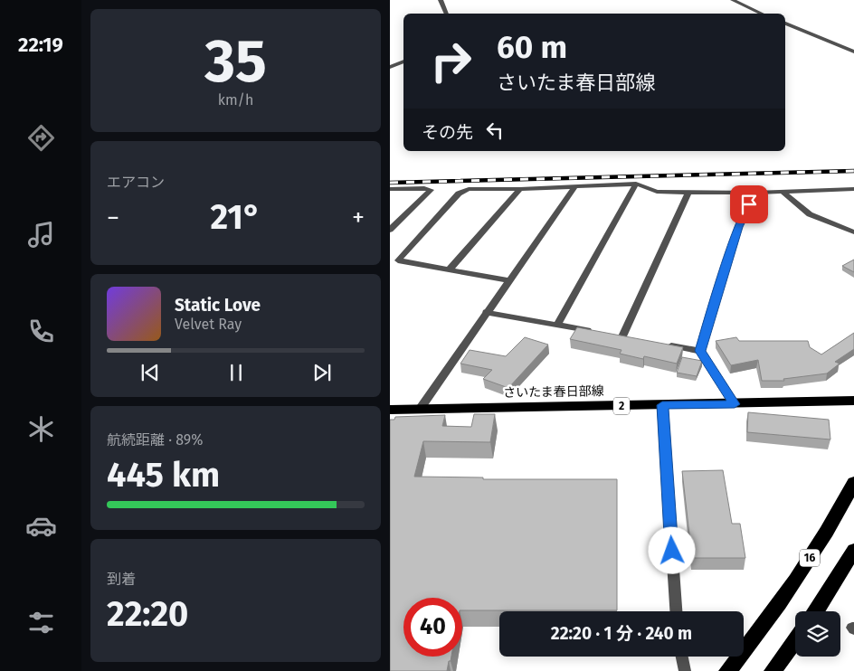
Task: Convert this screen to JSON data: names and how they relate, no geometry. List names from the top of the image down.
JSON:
{
  "streets": {
    "highway": ["16"],
    "main road": ["さいたま春日部線", "2"]
  },
  "page": {
    "tabs": "22:19",
    "tile": [
      ["35", "km/h"],
      "エアコン",
      ["航続距離 · 89%", "445 km"],
      ["到着", "22:20"]
    ],
    "turn": ["60 m", "さいたま春日部線"],
    "then": "その先",
    "heat": ["−", "21°", "+"],
    "song": ["Static Love", "Velvet Ray"],
    "limit": "40",
    "trip": "22:20 · 1 分 · 240 m"
  }
}
